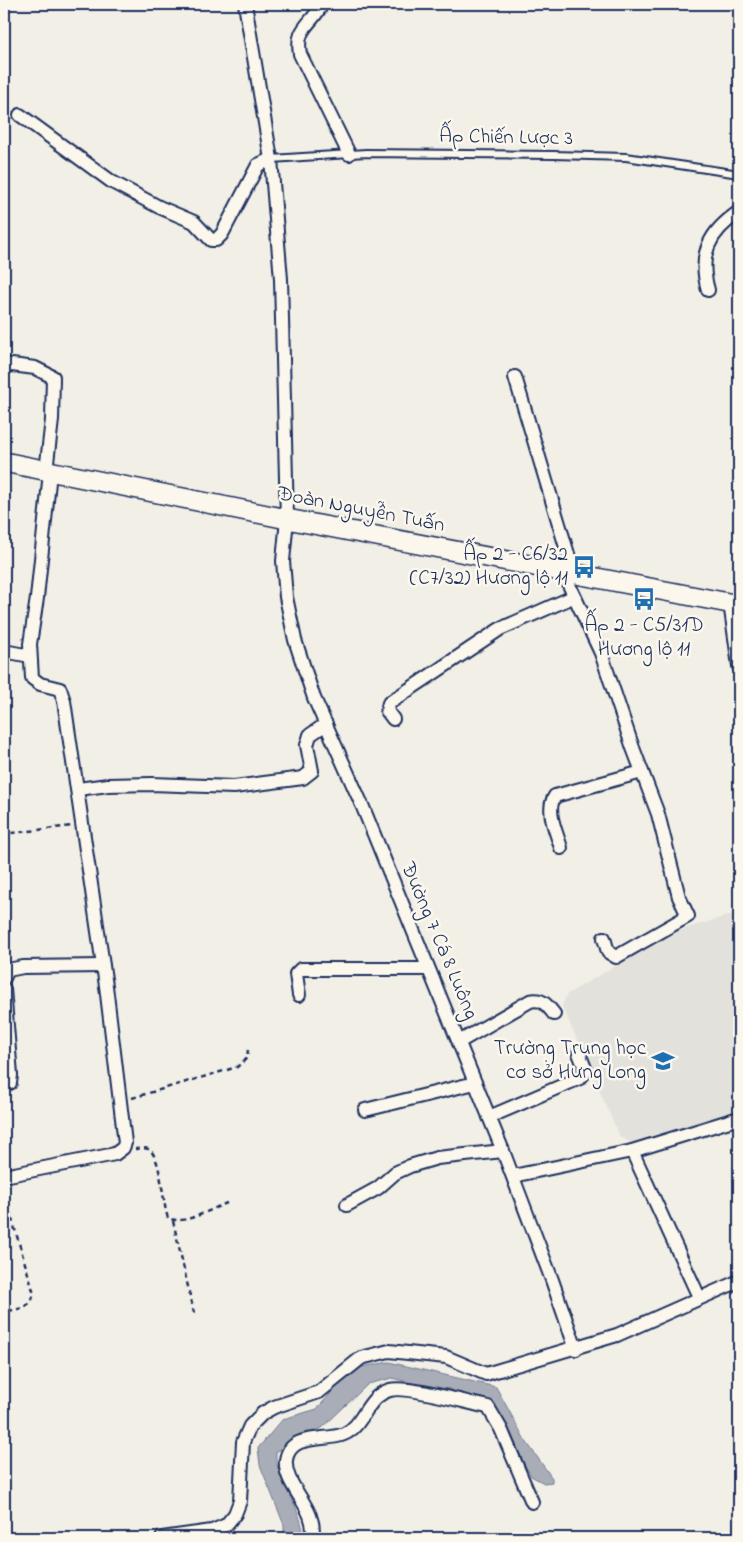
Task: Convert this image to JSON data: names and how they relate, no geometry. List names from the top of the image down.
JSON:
{
  "streets": {
    "main road": ["Đoàn Nguyễn Tuấn"],
    "street": ["Đường 7 Cá 8 Luông"],
    "lane": ["Ấp Chiến Lược 3"]
  },
  "crossings": [
    ["Ấp Chiến Lược 3", "Đường 7 Cá 8 Luông"],
    ["Đoàn Nguyễn Tuấn", "Đường 7 Cá 8 Luông"]
  ],
  "places": {
    "bus stop": ["Ấp 2 - C6/32 (C7/32) Hương lộ 11", "Ấp 2 - C5/31D Hương lộ 11"],
    "school or university": ["Trường Trung học cơ sở Hưng Long"]
  }
}
